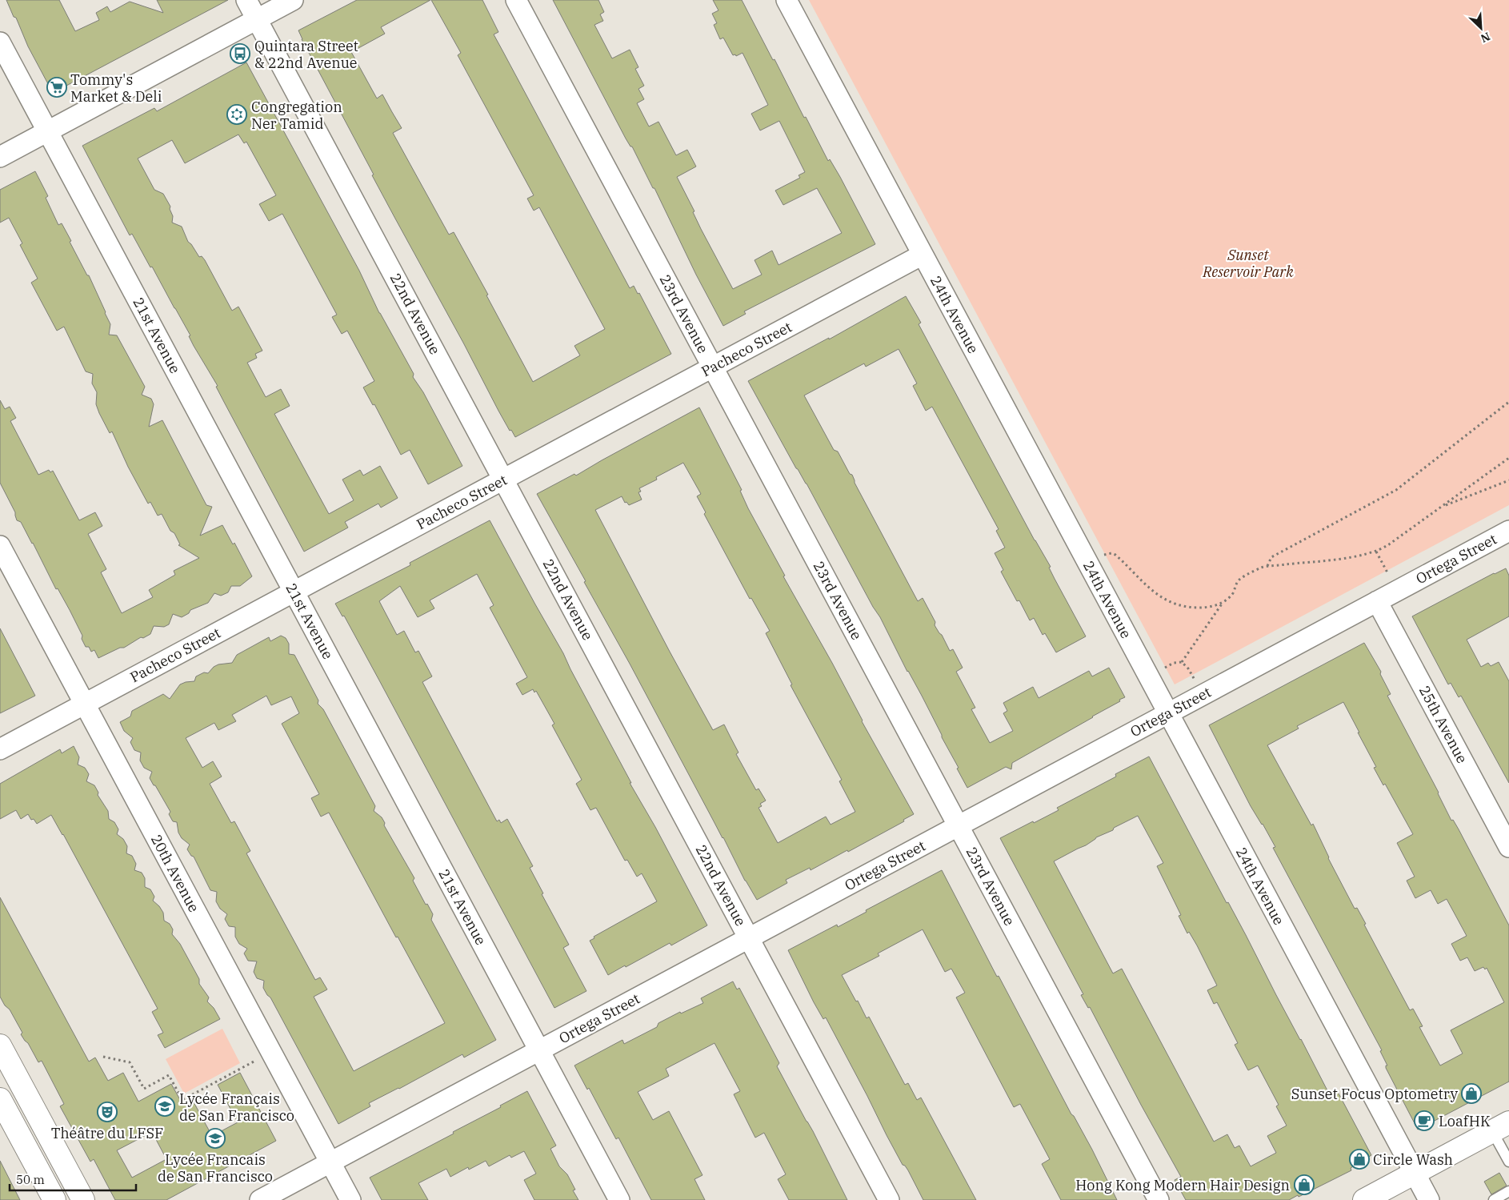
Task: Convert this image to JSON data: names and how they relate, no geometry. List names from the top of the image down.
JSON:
{
  "streets": {
    "street": [
      "22nd Avenue",
      "23rd Avenue",
      "24th Avenue",
      "21st Avenue",
      "Pacheco Street",
      "Ortega Street",
      "25th Avenue",
      "20th Avenue"
    ]
  },
  "crossings": [
    ["22nd Avenue", "Pacheco Street"],
    ["22nd Avenue", "Ortega Street"],
    ["23rd Avenue", "Pacheco Street"],
    ["23rd Avenue", "Ortega Street"],
    ["24th Avenue", "Pacheco Street"],
    ["24th Avenue", "Ortega Street"],
    ["21st Avenue", "Pacheco Street"],
    ["21st Avenue", "Ortega Street"],
    ["Pacheco Street", "20th Avenue"],
    ["Ortega Street", "25th Avenue"],
    ["Ortega Street", "20th Avenue"]
  ],
  "parks": ["Sunset Reservoir Park"],
  "places": {
    "bus stop": ["Quintara Street & 22nd Avenue"],
    "supermarket": ["Tommy's Market & Deli"],
    "synagogue": ["Congregation Ner Tamid"],
    "shop": ["Sunset Focus Optometry", "Circle Wash", "Hong Kong Modern Hair Design"],
    "school or university": ["Lycée Français de San Francisco", "Lycée Francais de San Francisco"],
    "theatre": ["Théâtre du LFSF"],
    "cafe": ["LoafHK"]
  },
  "scale_bar": "50 m",
  "north": "bottom right"
}
